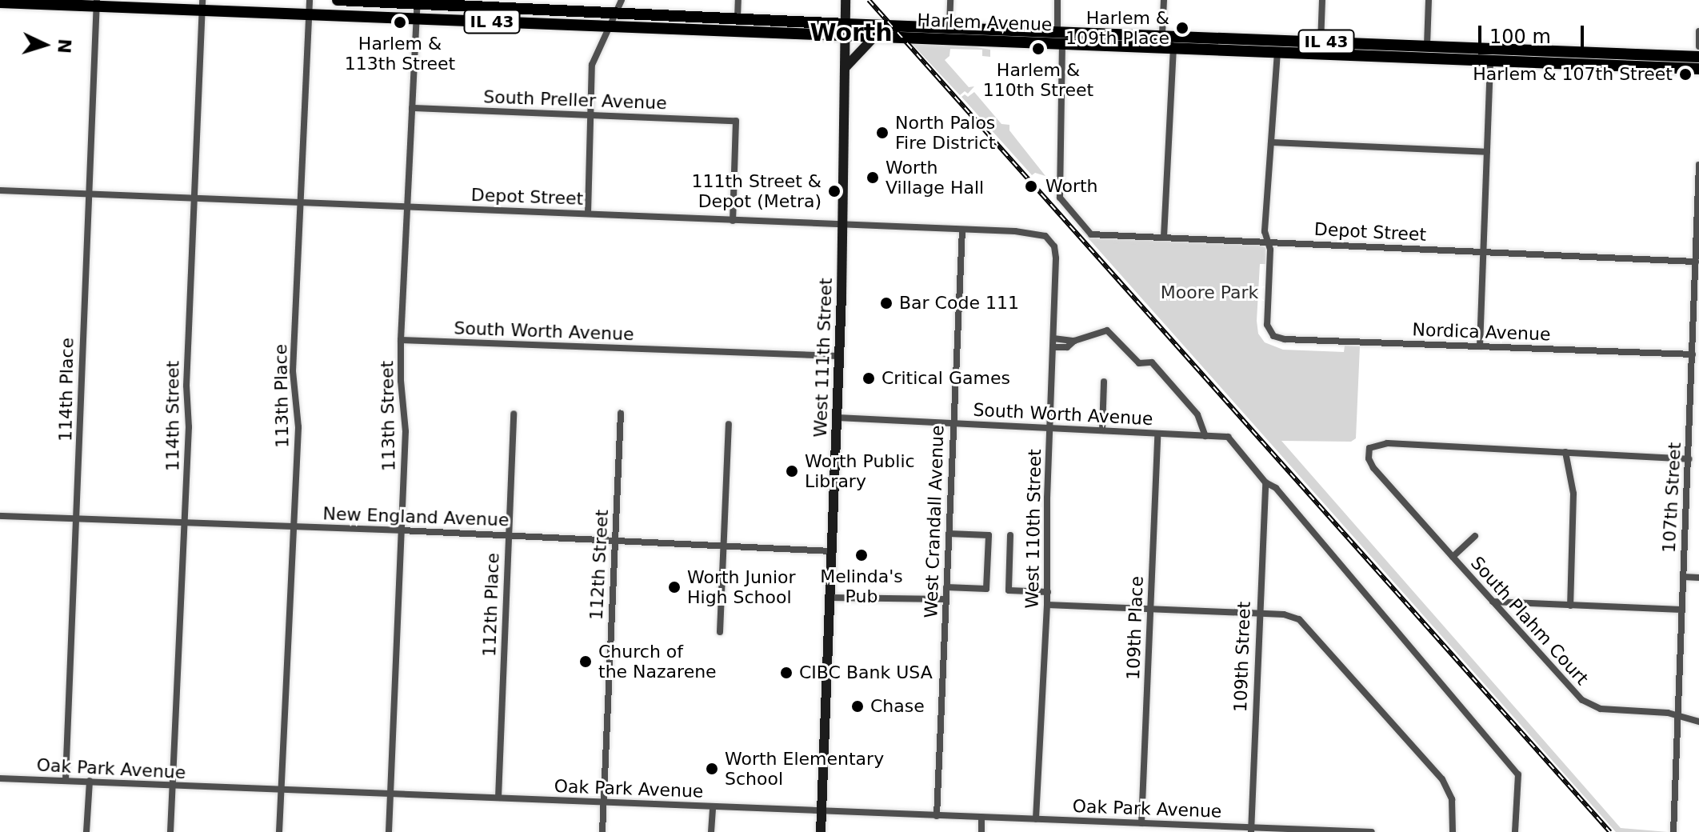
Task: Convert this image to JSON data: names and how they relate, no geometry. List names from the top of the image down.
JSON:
{
  "streets": {
    "main road": ["IL 43", "Harlem Avenue", "West 111th Street"],
    "street": [
      "South Preller Avenue",
      "Depot Street",
      "South Worth Avenue",
      "Nordica Avenue",
      "114th Place",
      "113th Place",
      "114th Street",
      "113th Street",
      "107th Street",
      "New England Avenue",
      "West Crandall Avenue",
      "West 110th Street",
      "112th Street",
      "112th Place",
      "South Plahm Court",
      "109th Place",
      "109th Street",
      "Oak Park Avenue"
    ]
  },
  "crossings": [
    ["Harlem Avenue", "Depot Street"],
    ["Harlem Avenue", "West 111th Street"],
    ["Harlem Avenue", "114th Place"],
    ["Harlem Avenue", "113th Place"],
    ["Harlem Avenue", "114th Street"],
    ["Harlem Avenue", "113th Street"],
    ["South Preller Avenue", "Depot Street"],
    ["South Preller Avenue", "113th Street"],
    ["Depot Street", "Nordica Avenue"],
    ["Depot Street", "West 111th Street"],
    ["Depot Street", "114th Place"],
    ["Depot Street", "113th Place"],
    ["Depot Street", "114th Street"],
    ["Depot Street", "113th Street"],
    ["Depot Street", "107th Street"],
    ["Depot Street", "West Crandall Avenue"],
    ["Depot Street", "West 110th Street"],
    ["South Worth Avenue", "West 111th Street"],
    ["South Worth Avenue", "113th Street"],
    ["South Worth Avenue", "West Crandall Avenue"],
    ["South Worth Avenue", "West 110th Street"],
    ["South Worth Avenue", "109th Place"],
    ["South Worth Avenue", "109th Street"],
    ["Nordica Avenue", "107th Street"],
    ["West 111th Street", "New England Avenue"],
    ["West 111th Street", "Oak Park Avenue"],
    ["114th Place", "New England Avenue"],
    ["114th Place", "Oak Park Avenue"],
    ["113th Place", "New England Avenue"],
    ["113th Place", "Oak Park Avenue"],
    ["114th Street", "New England Avenue"],
    ["114th Street", "Oak Park Avenue"],
    ["113th Street", "New England Avenue"],
    ["113th Street", "Oak Park Avenue"],
    ["107th Street", "South Plahm Court"],
    ["New England Avenue", "112th Street"],
    ["New England Avenue", "112th Place"],
    ["West Crandall Avenue", "Oak Park Avenue"],
    ["West 110th Street", "Oak Park Avenue"],
    ["112th Street", "Oak Park Avenue"],
    ["112th Place", "Oak Park Avenue"],
    ["109th Place", "Oak Park Avenue"],
    ["109th Street", "Oak Park Avenue"]
  ],
  "districts": ["Worth"],
  "parks": ["Moore Park"],
  "places": [
    "Harlem & 113th Street",
    "Harlem & 109th Place",
    "Harlem & 110th Street",
    "Harlem & 107th Street",
    "North Palos Fire District",
    "Worth Village Hall",
    "Worth",
    "111th Street & Depot (Metra)",
    "Bar Code 111",
    "Critical Games",
    "Worth Public Library",
    "Melinda's Pub",
    "Worth Junior High School",
    "Church of the Nazarene",
    "CIBC Bank USA",
    "Chase",
    "Worth Elementary School"
  ],
  "scale_bar": "100 m",
  "north": "right"
}
